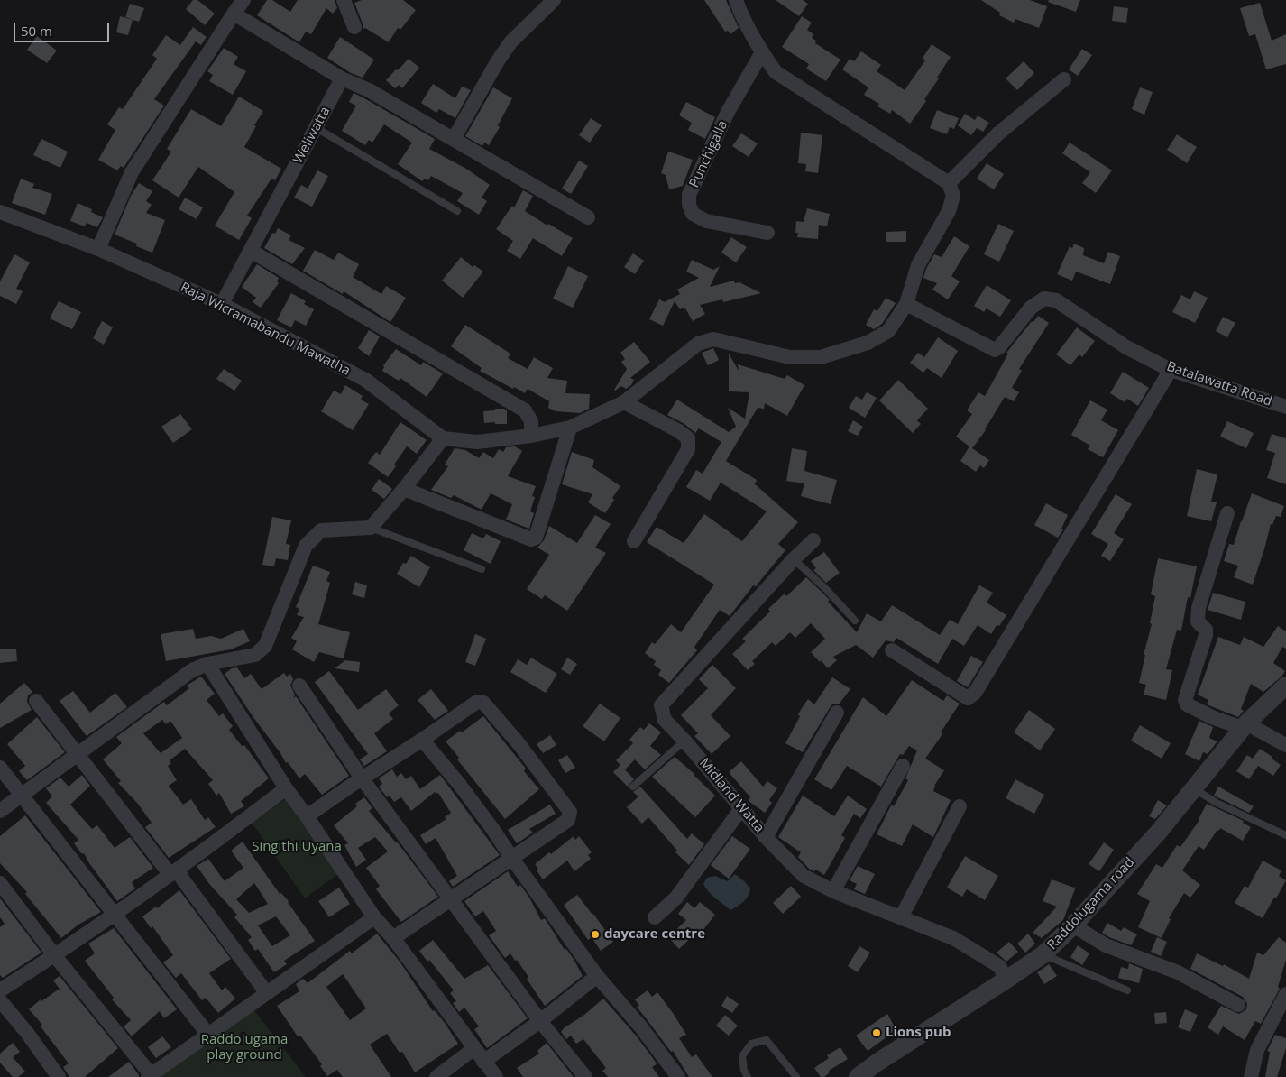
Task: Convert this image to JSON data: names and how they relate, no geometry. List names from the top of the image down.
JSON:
{
  "streets": {
    "street": [
      "Weliwatta",
      "Punchigalla",
      "Raja Wicramabandu Mawatha",
      "Batalawatta Road",
      "Midland Watta",
      "Raddolugama road"
    ]
  },
  "crossings": [
    ["Weliwatta", "Raja Wicramabandu Mawatha"],
    ["Midland Watta", "Raddolugama road"]
  ],
  "parks": ["Singithi Uyana", "Raddolugama play ground"],
  "places": ["daycare centre", "Lions pub"],
  "scale_bar": "50 m"
}
